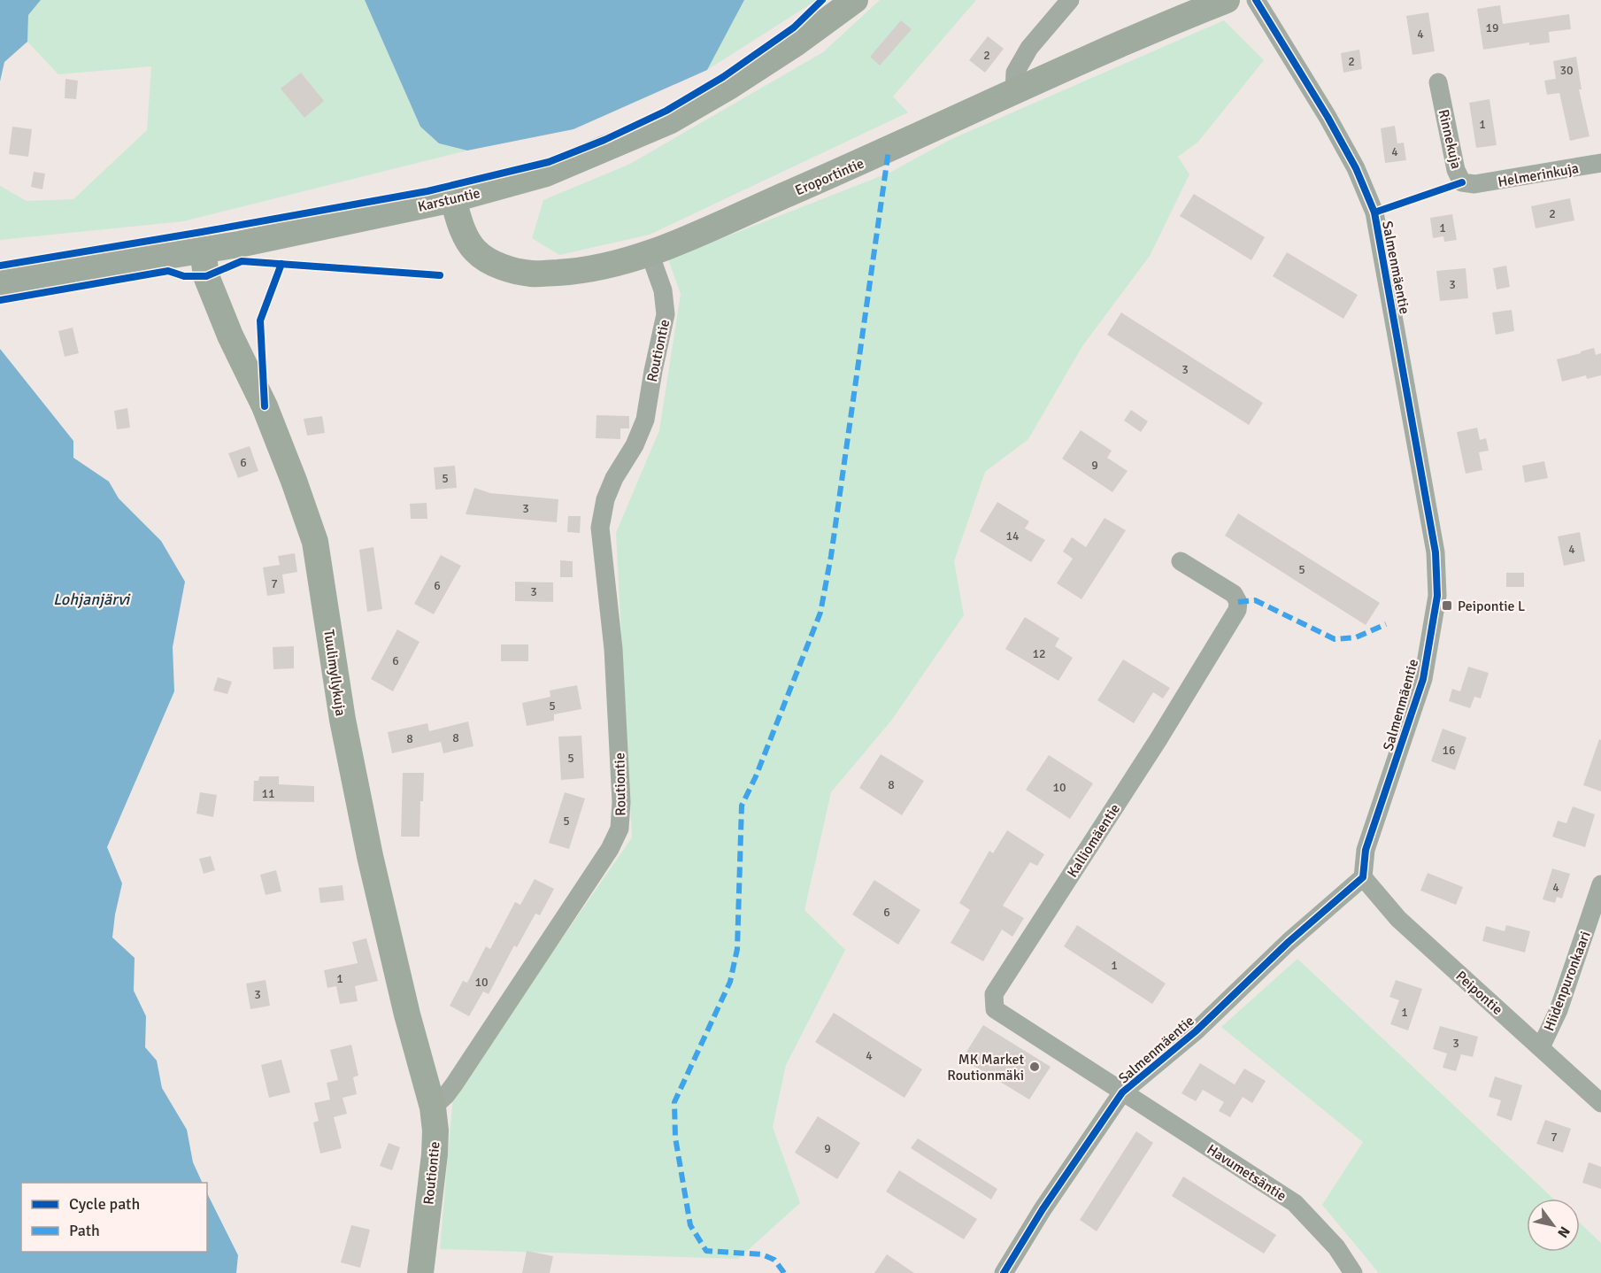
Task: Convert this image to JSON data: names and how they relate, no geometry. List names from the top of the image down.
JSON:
{
  "streets": {
    "street": [
      "Rinnekuja",
      "Helmerinkuja",
      "Eroportintie",
      "Karstuntie",
      "Salmenmäentie",
      "Routiontie",
      "Tuulimyllykuja",
      "Kalliomäentie",
      "Hiidenpuronkaari",
      "Peipontie",
      "Havumetsäntie"
    ]
  },
  "crossings": [
    ["Rinnekuja", "Helmerinkuja"],
    ["Eroportintie", "Karstuntie"],
    ["Eroportintie", "Routiontie"],
    ["Karstuntie", "Tuulimyllykuja"],
    ["Salmenmäentie", "Kalliomäentie"],
    ["Salmenmäentie", "Peipontie"],
    ["Salmenmäentie", "Havumetsäntie"],
    ["Routiontie", "Tuulimyllykuja"],
    ["Kalliomäentie", "Havumetsäntie"],
    ["Hiidenpuronkaari", "Peipontie"]
  ],
  "water": ["Lohjanjärvi"],
  "places": {
    "transit": ["Peipontie L"],
    "other": ["MK Market Routionmäki"]
  },
  "house_numbers": [
    "19",
    "4",
    "2",
    "2",
    "30",
    "1",
    "4",
    "2",
    "1",
    "3",
    "3",
    "6",
    "9",
    "5",
    "3",
    "14",
    "4",
    "5",
    "7",
    "6",
    "3",
    "12",
    "6",
    "5",
    "8",
    "8",
    "16",
    "5",
    "8",
    "10",
    "11",
    "5",
    "4",
    "6",
    "1",
    "1",
    "10",
    "3",
    "1",
    "3",
    "4",
    "7",
    "9"
  ],
  "legend": ["Cycle path", "Path"],
  "north": "bottom right"
}
